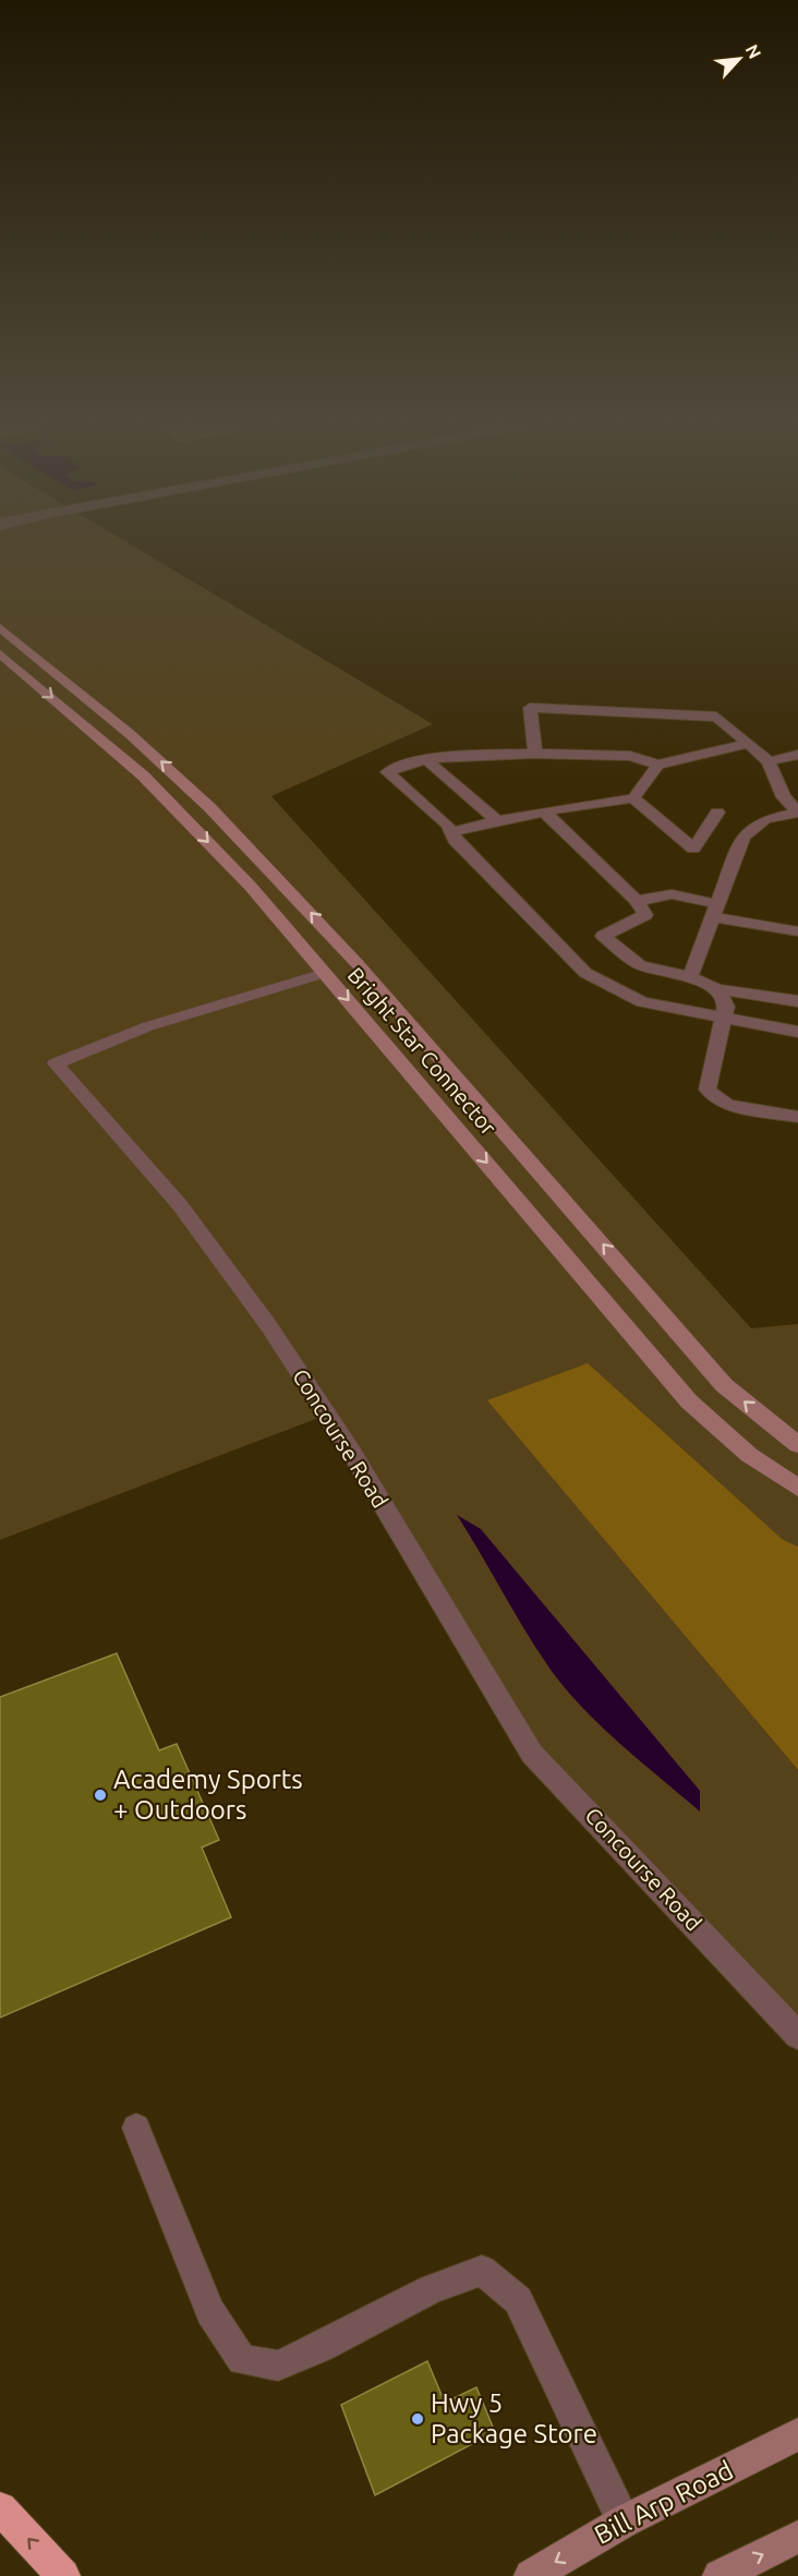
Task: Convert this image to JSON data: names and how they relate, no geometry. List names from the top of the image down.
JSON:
{
  "streets": {
    "street": ["Bright Star Connector", "Concourse Road", "Bill Arp Road"]
  },
  "crossings": [
    ["Bright Star Connector", "Concourse Road"]
  ],
  "one_way": ["Bill Arp Road"],
  "places": ["Academy Sports + Outdoors", "Hwy 5 Package Store"],
  "north": "top right"
}
